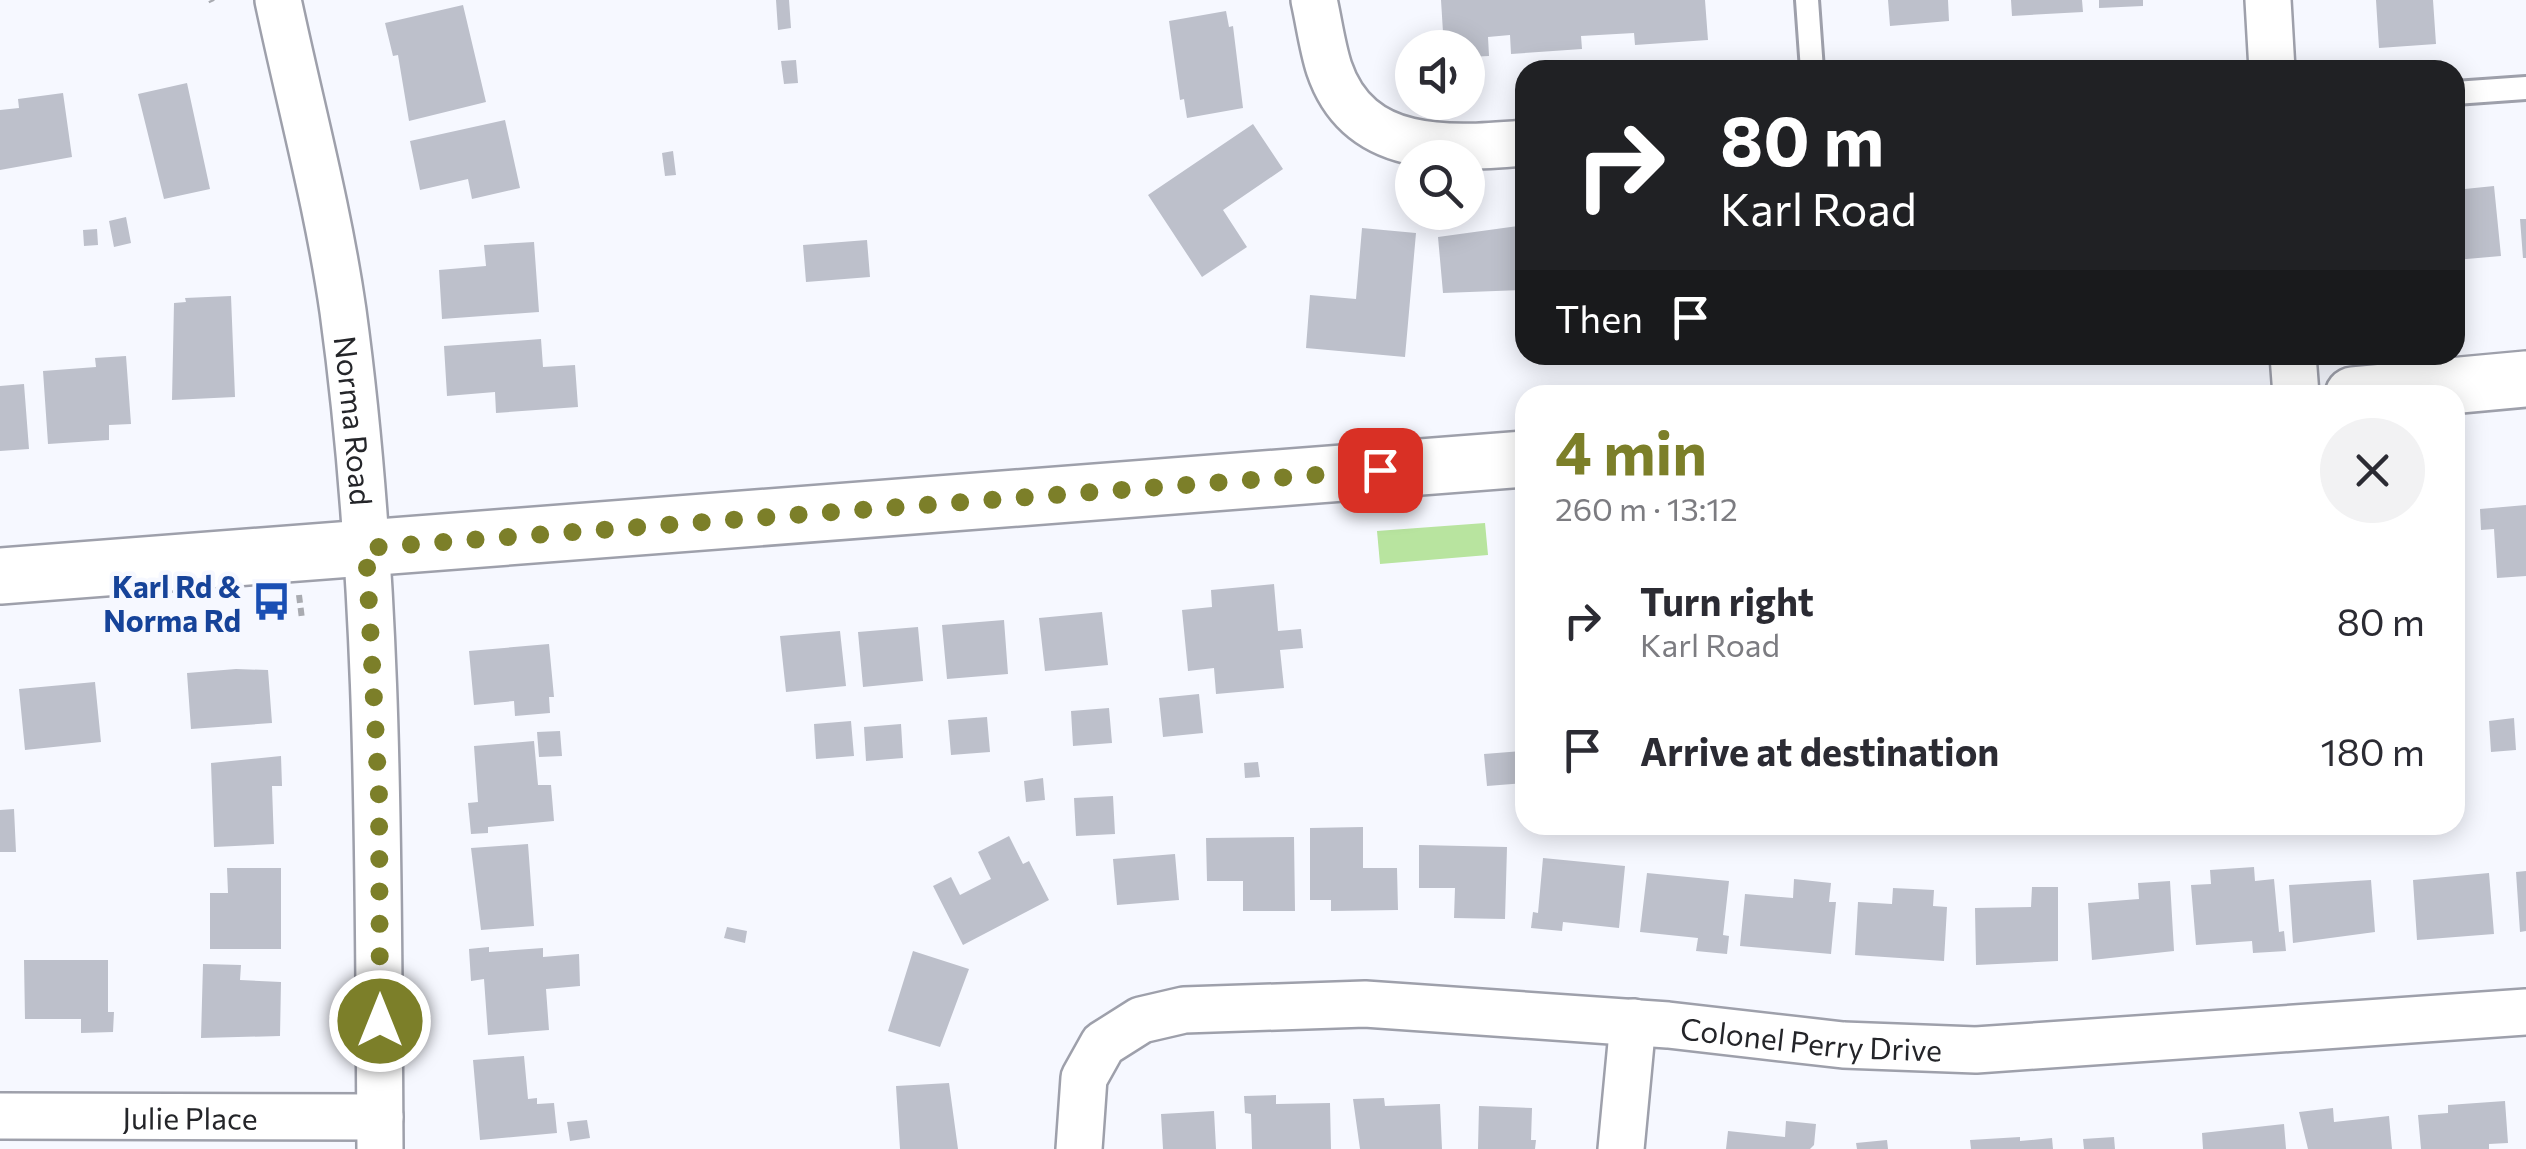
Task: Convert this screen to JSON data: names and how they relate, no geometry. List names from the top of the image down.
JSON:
{
  "streets": {
    "street": ["Norma Road", "Colonel Perry Drive", "Julie Place"]
  },
  "crossings": [
    ["Norma Road", "Julie Place"]
  ],
  "places": {
    "bus stop": ["Karl Rd & Norma Rd"]
  },
  "page": {
    "turn": ["80 m", "Karl Road"],
    "then": "Then",
    "heading": ["4 min", "260 m · 13:12"],
    "list": [
      {
        "name": "Turn right",
        "note": "Karl Road",
        "value": "80 m"
      },
      {
        "name": "Arrive at destination",
        "value": "180 m"
      }
    ]
  }
}
